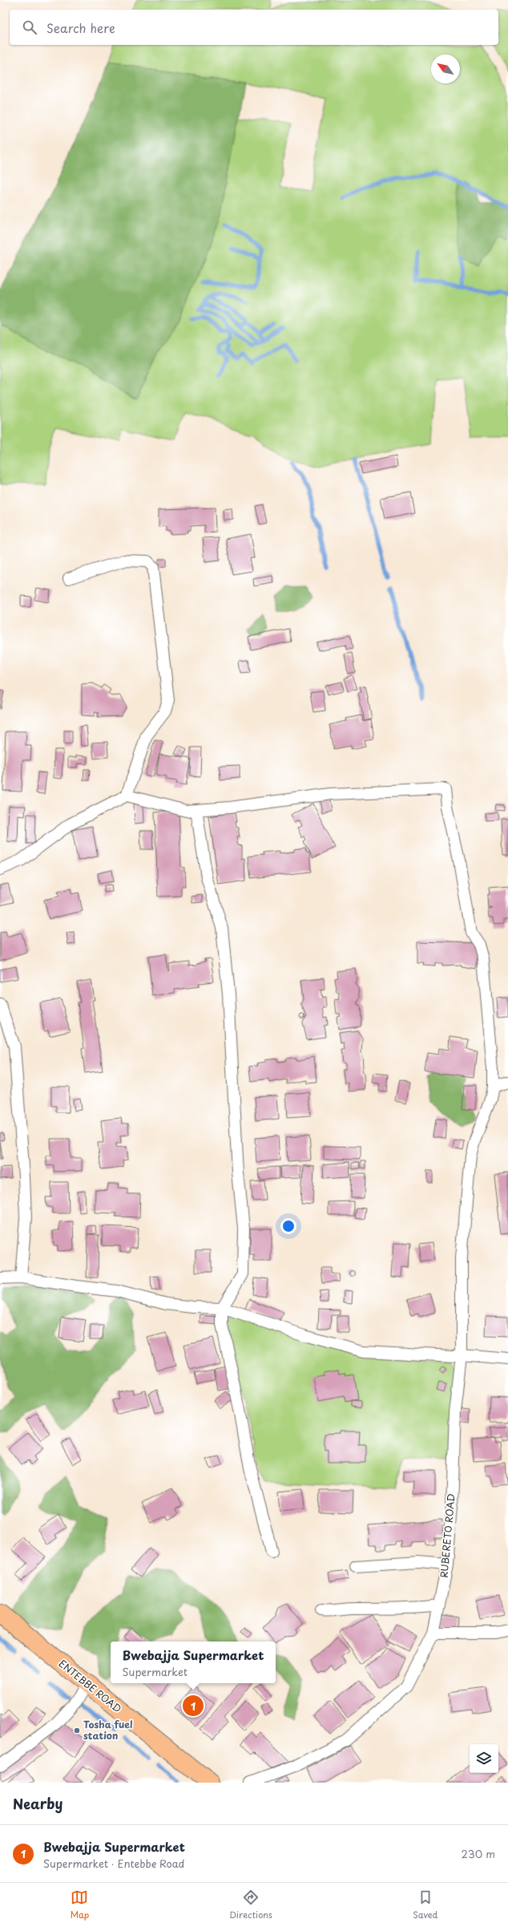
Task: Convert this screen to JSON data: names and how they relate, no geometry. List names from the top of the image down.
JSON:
{
  "streets": {
    "main road": ["ENTEBBE ROAD"],
    "street": ["RUBERETO ROAD"]
  },
  "places": ["Tosha fuel station"],
  "north": "top left",
  "page": {
    "search": "Search here",
    "popup": ["Bwebajja Supermarket", "Supermarket"],
    "pins": "1",
    "heading": "Nearby",
    "list": [
      {
        "mark": "1",
        "name": "Bwebajja Supermarket",
        "note": "Supermarket · Entebbe Road",
        "value": "230 m"
      }
    ],
    "nav": ["Map", "Directions", "Saved"]
  }
}
